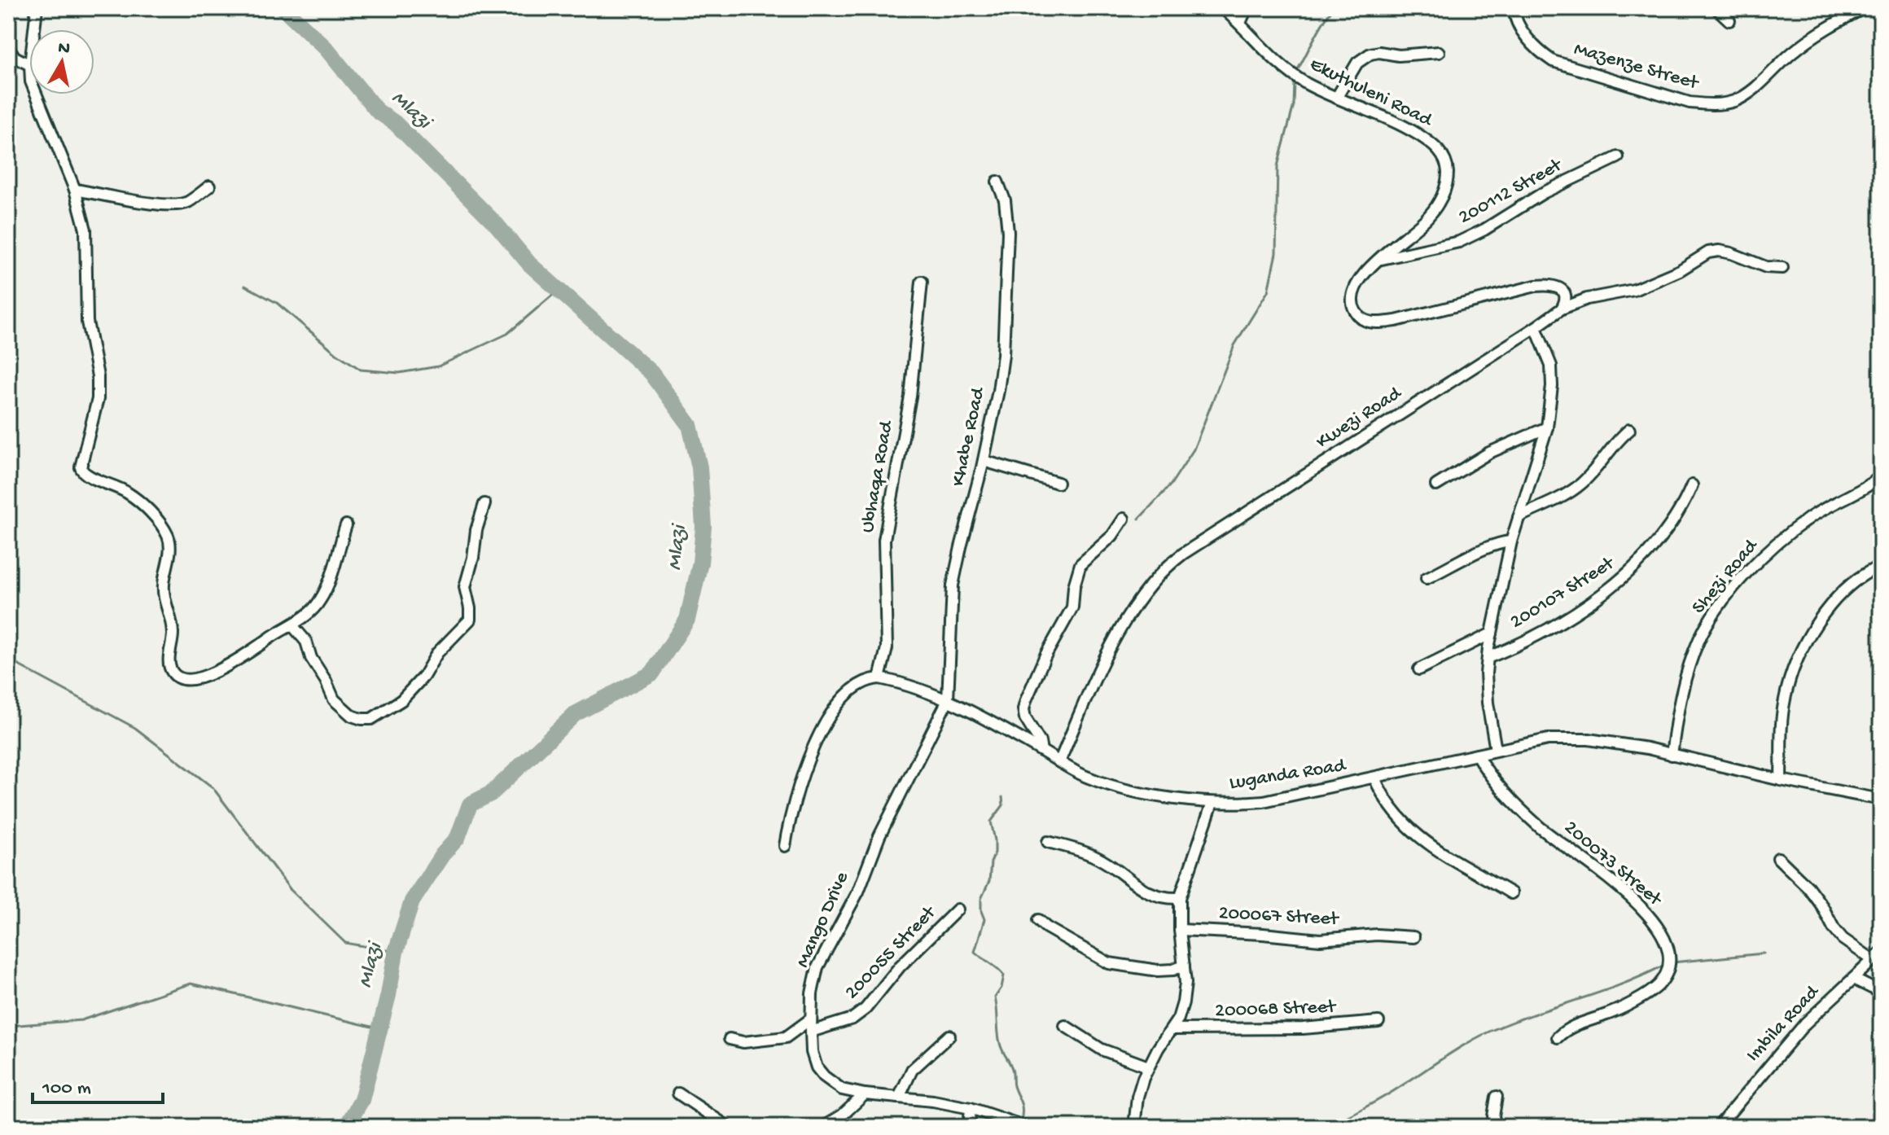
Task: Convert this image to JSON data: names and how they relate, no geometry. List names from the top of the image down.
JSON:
{
  "streets": {
    "street": [
      "Mazenze Street",
      "Ekuthuleni Road",
      "200112 Street",
      "Kwezi Road",
      "Khabe Road",
      "Ubhaqa Road",
      "Shezi Road",
      "200107 Street",
      "Luganda Road",
      "200073 Street",
      "200067 Street",
      "Mango Drive",
      "200055 Street",
      "200068 Street",
      "Imbila Road"
    ]
  },
  "crossings": [
    ["Ekuthuleni Road", "200112 Street"],
    ["Ekuthuleni Road", "Kwezi Road"],
    ["Kwezi Road", "Luganda Road"],
    ["Khabe Road", "Luganda Road"],
    ["Khabe Road", "Mango Drive"],
    ["Ubhaqa Road", "Luganda Road"],
    ["Shezi Road", "Luganda Road"],
    ["Luganda Road", "200073 Street"],
    ["Luganda Road", "Mango Drive"],
    ["Mango Drive", "200055 Street"]
  ],
  "water": ["Mlazi"],
  "scale_bar": "100 m",
  "north": "top"
}
